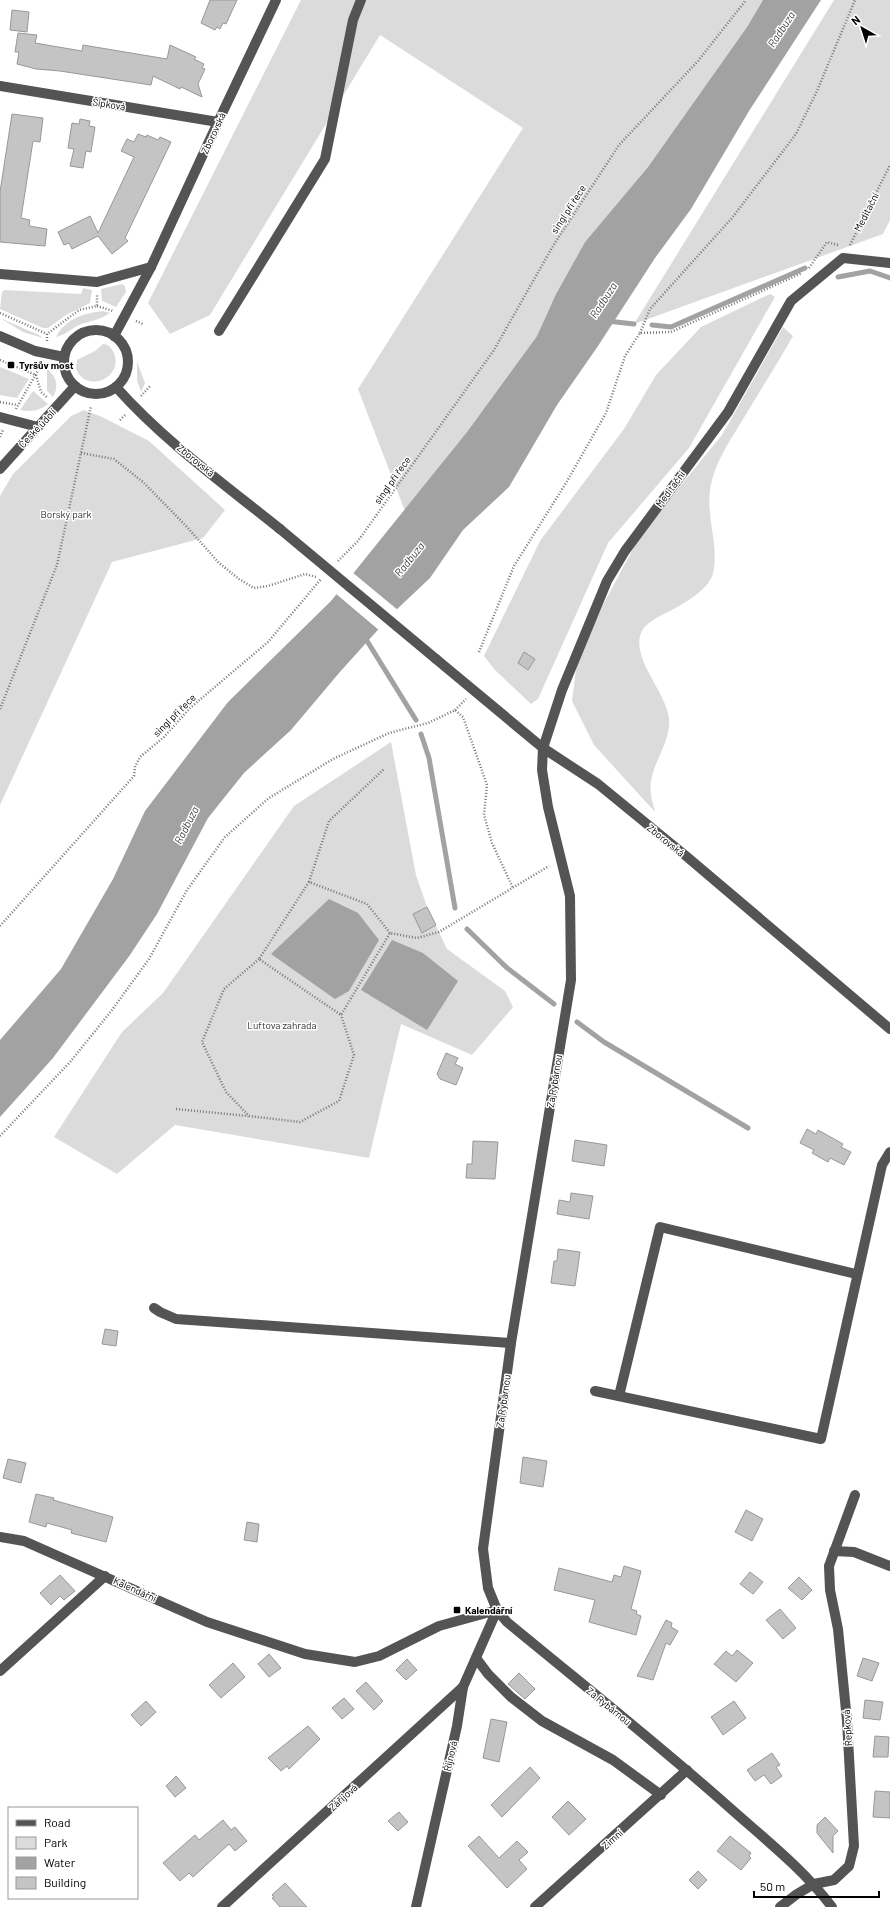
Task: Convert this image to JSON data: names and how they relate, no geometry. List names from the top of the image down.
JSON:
{
  "streets": {
    "street": [
      "Šípková",
      "Zborovská",
      "Meditační",
      "České údolí",
      "Za Rybárnou",
      "Kalendářní",
      "Řepková",
      "Říjnová",
      "Zářijová",
      "Zimní"
    ],
    "path": ["singl při řece"]
  },
  "crossings": [
    ["Šípková", "Zborovská"],
    ["Zborovská", "Meditační"],
    ["Zborovská", "České údolí"],
    ["Zborovská", "Za Rybárnou"],
    ["Meditační", "Za Rybárnou"],
    ["Za Rybárnou", "Kalendářní"],
    ["Za Rybárnou", "Řepková"],
    ["Za Rybárnou", "Říjnová"],
    ["Za Rybárnou", "Zimní"],
    ["Kalendářní", "Říjnová"],
    ["Říjnová", "Zářijová"]
  ],
  "water": ["Radbuza"],
  "parks": ["Borský park", "Luftova zahrada"],
  "places": {
    "transit": ["Tyršův most", "Kalendářní"]
  },
  "legend": [
    "Road",
    "Park",
    "Water",
    "Building"
  ],
  "scale_bar": "50 m",
  "north": "top left"
}
